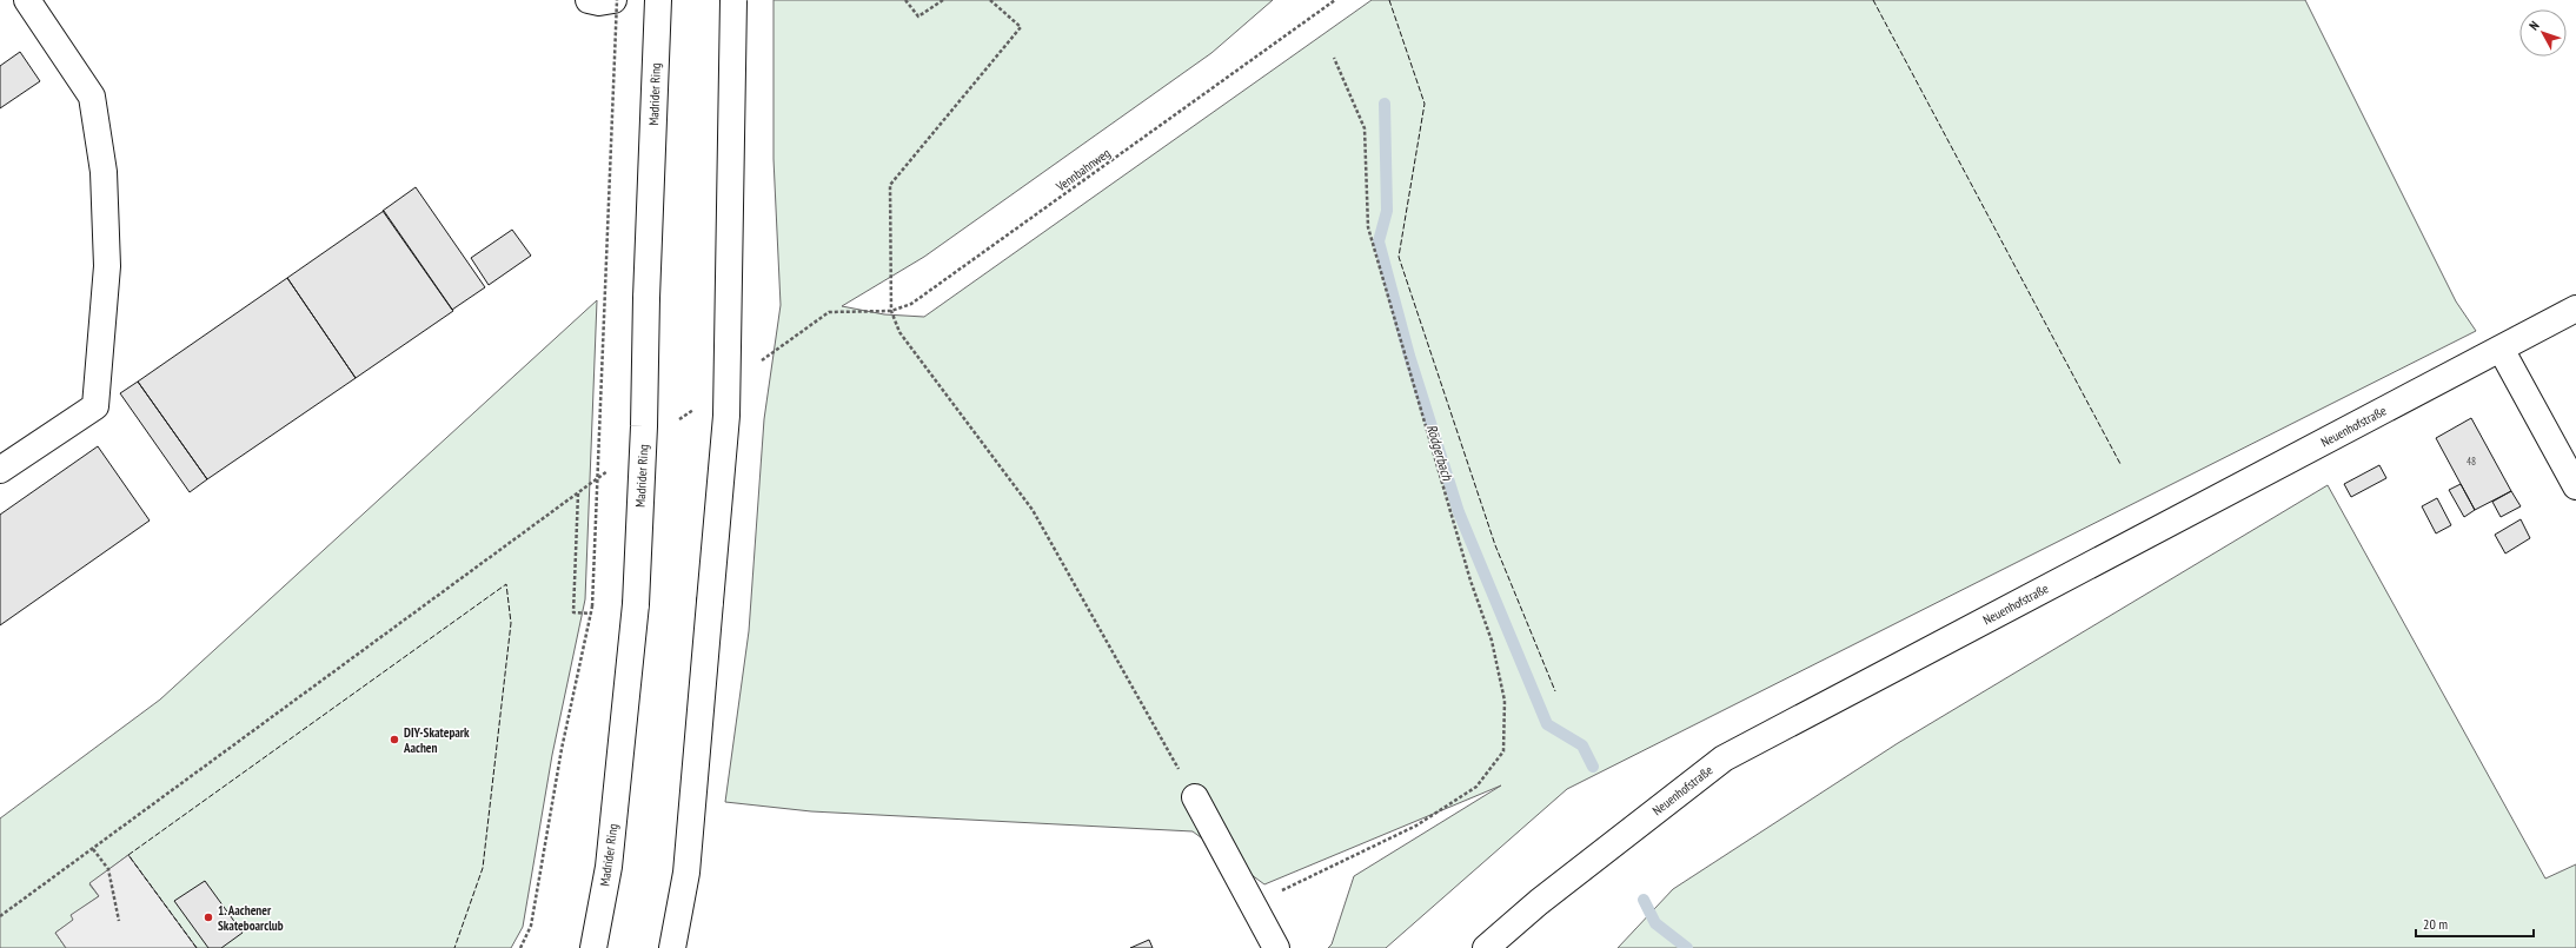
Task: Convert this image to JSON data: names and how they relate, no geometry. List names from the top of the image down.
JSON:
{
  "streets": {
    "main road": ["Madrider Ring", "Neuenhofstraße"],
    "path": ["Vennbahnweg"]
  },
  "water": ["Rödgerbach"],
  "places": ["DIY-Skatepark Aachen", "1. Aachener Skateboarclub"],
  "house_numbers": ["48"],
  "scale_bar": "20 m",
  "north": "top left"
}
